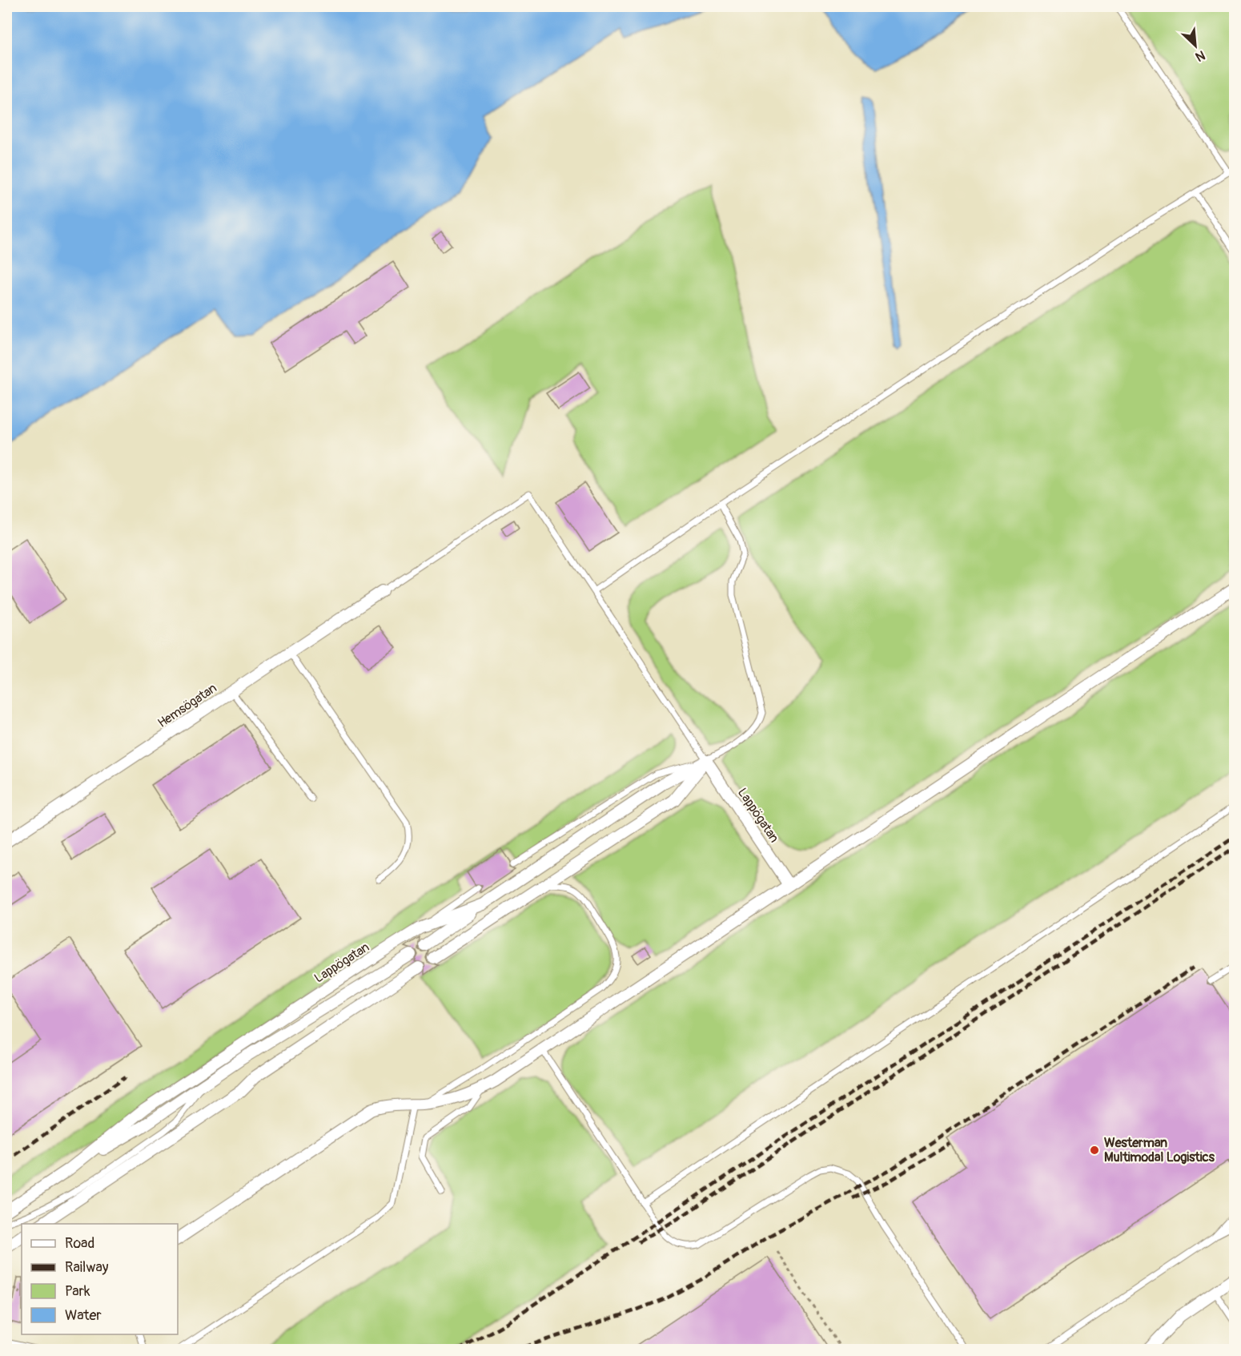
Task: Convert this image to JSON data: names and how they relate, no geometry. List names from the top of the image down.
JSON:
{
  "streets": {
    "street": ["Hemsögatan", "Lappögatan"]
  },
  "places": ["Westerman Multimodal Logistics"],
  "legend": [
    "Road",
    "Railway",
    "Park",
    "Water"
  ],
  "north": "bottom right"
}
